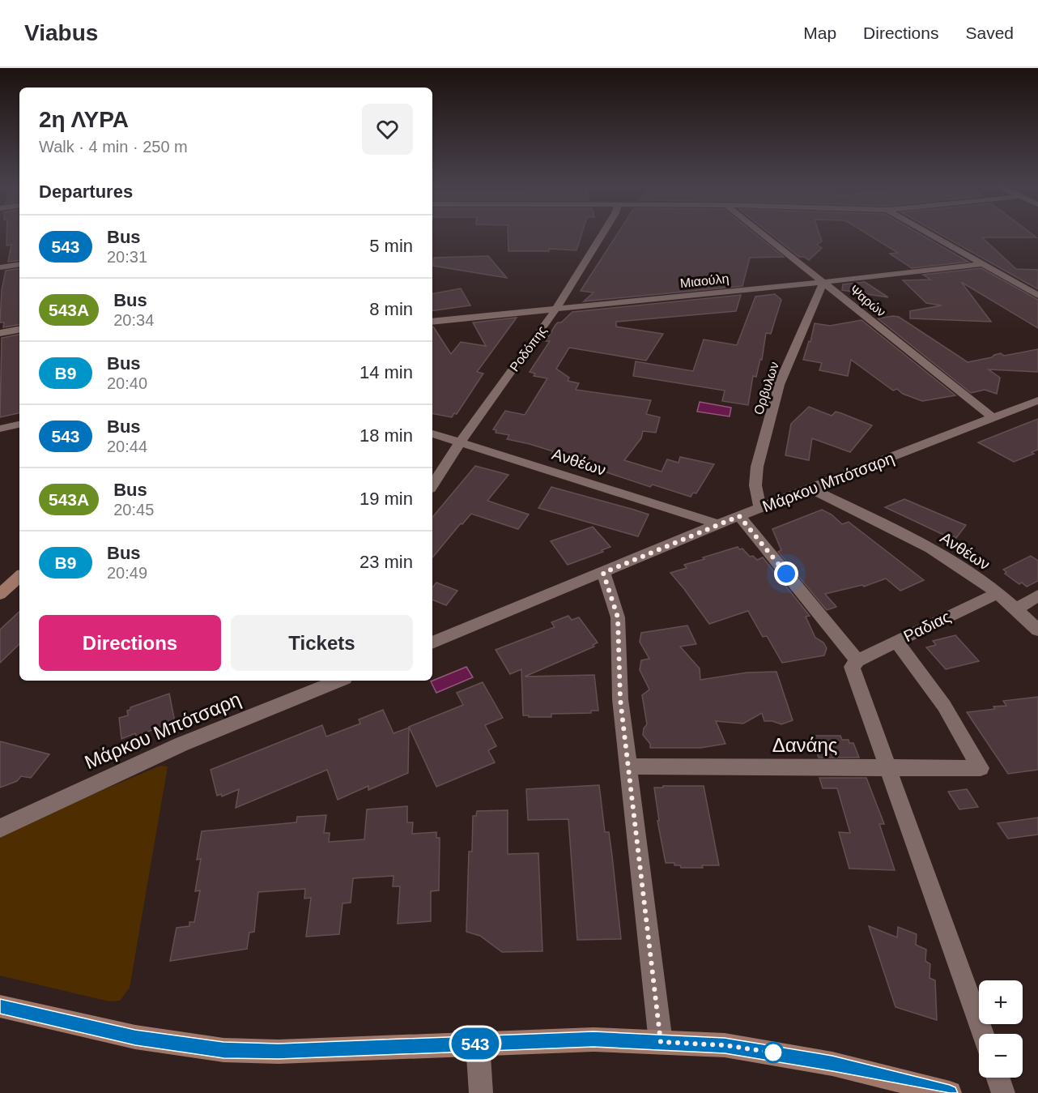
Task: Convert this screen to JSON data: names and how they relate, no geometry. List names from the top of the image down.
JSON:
{
  "streets": {
    "street": [
      "Μιαούλη",
      "Ψαρών",
      "Ροδόπης",
      "Ορβυλων",
      "Ανθέων",
      "Μάρκου Μπότσαρη",
      "Ραδιας",
      "Δανάης"
    ]
  },
  "crossings": [
    ["Μιαούλη", "Ψαρών"],
    ["Μιαούλη", "Ροδόπης"],
    ["Μιαούλη", "Ορβυλων"],
    ["Ψαρών", "Ορβυλων"],
    ["Ψαρών", "Μάρκου Μπότσαρη"],
    ["Ροδόπης", "Ανθέων"],
    ["Ορβυλων", "Μάρκου Μπότσαρη"],
    ["Ανθέων", "Μάρκου Μπότσαρη"],
    ["Ανθέων", "Ραδιας"],
    ["Ραδιας", "Δανάης"]
  ],
  "lines": ["bus line 543"],
  "page": {
    "header": "Viabus",
    "nav": ["Map", "Directions", "Saved"],
    "on_map": "543",
    "heading": [
      ["2η ΛΥΡΑ", "Walk · 4 min · 250 m"],
      "Departures"
    ],
    "list": [
      {
        "mark": "543",
        "name": "Bus",
        "note": "20:31",
        "value": "5 min"
      },
      {
        "mark": "543A",
        "name": "Bus",
        "note": "20:34",
        "value": "8 min"
      },
      {
        "mark": "Β9",
        "name": "Bus",
        "note": "20:40",
        "value": "14 min"
      },
      {
        "mark": "543",
        "name": "Bus",
        "note": "20:44",
        "value": "18 min"
      },
      {
        "mark": "543A",
        "name": "Bus",
        "note": "20:45",
        "value": "19 min"
      },
      {
        "mark": "Β9",
        "name": "Bus",
        "note": "20:49",
        "value": "23 min"
      }
    ],
    "buttons": ["Directions", "Tickets"],
    "map_buttons": ["+", "−"]
  }
}
